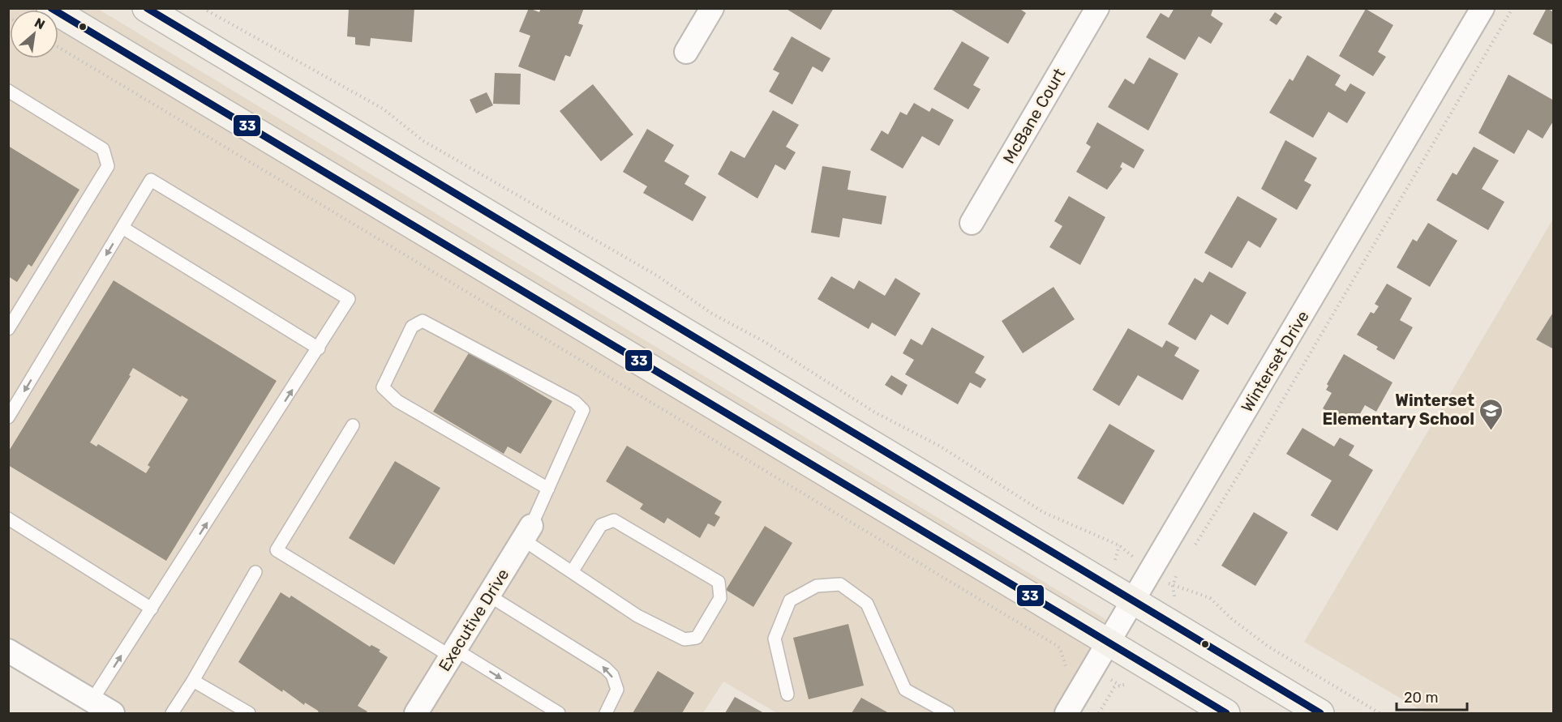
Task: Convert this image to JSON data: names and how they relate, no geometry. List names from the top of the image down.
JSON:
{
  "streets": {
    "street": ["McBane Court", "Winterset Drive", "Executive Drive"]
  },
  "places": {
    "school or university": ["Winterset Elementary School"]
  },
  "lines": ["transit line 33"],
  "scale_bar": "20 m",
  "north": "top right"
}
